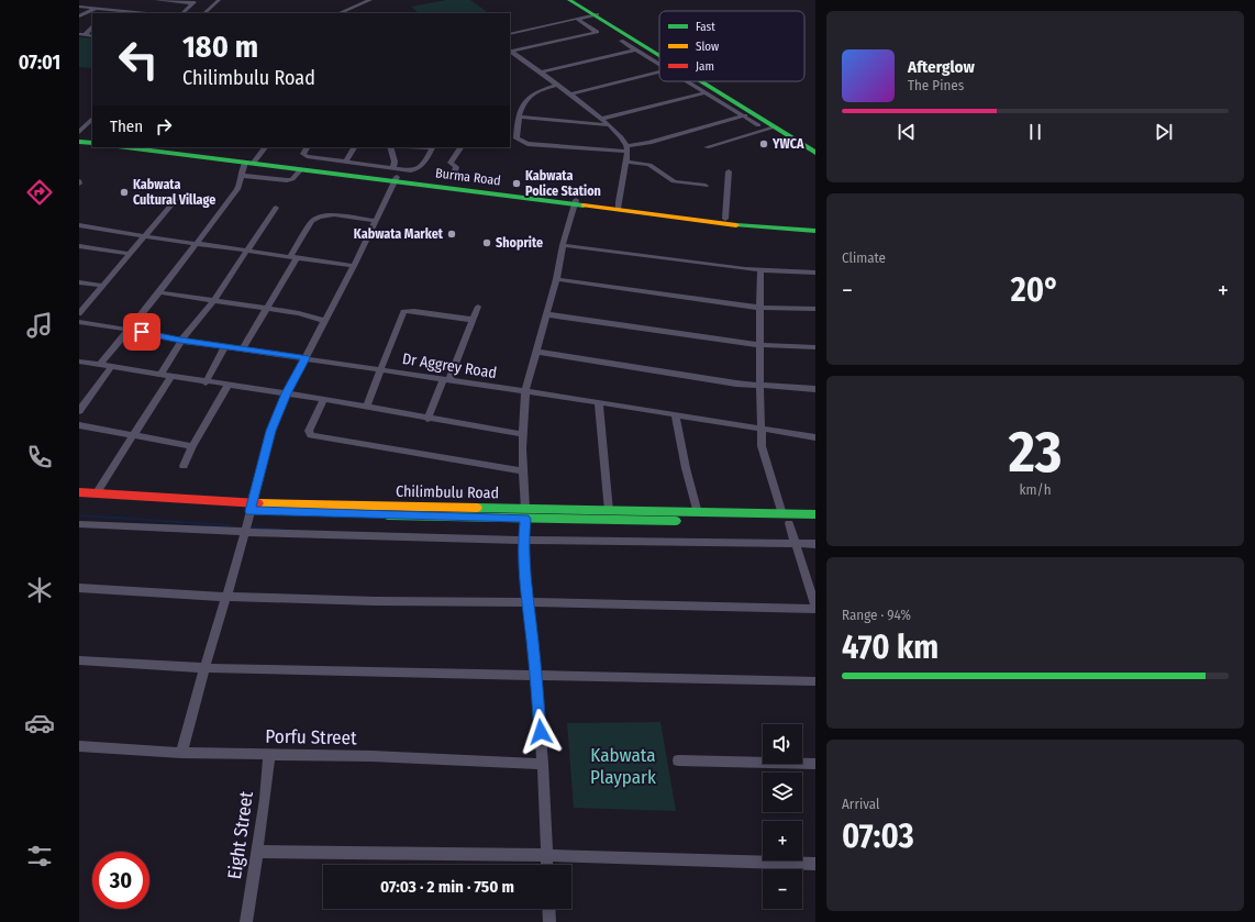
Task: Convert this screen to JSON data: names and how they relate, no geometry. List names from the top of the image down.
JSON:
{
  "streets": {
    "main road": ["Burma Road", "Chilimbulu Road"],
    "street": ["Dr Aggrey Road", "Porfu Street", "Eight Street"]
  },
  "crossings": [
    ["Porfu Street", "Eight Street"]
  ],
  "parks": ["Kabwata Playpark"],
  "places": [
    "YWCA",
    "Kabwata Police Station",
    "Kabwata Cultural Village",
    "Kabwata Market",
    "Shoprite"
  ],
  "legend": ["Fast", "Slow", "Jam"],
  "page": {
    "tabs": "07:01",
    "turn": ["180 m", "Chilimbulu Road"],
    "song": ["Afterglow", "The Pines"],
    "then": "Then",
    "tile": [
      "Climate",
      ["23", "km/h"],
      ["Range · 94%", "470 km"],
      ["Arrival", "07:03"]
    ],
    "heat": ["−", "20°", "+"],
    "map_buttons": ["+", "−"],
    "limit": "30",
    "trip": "07:03 · 2 min · 750 m"
  }
}
